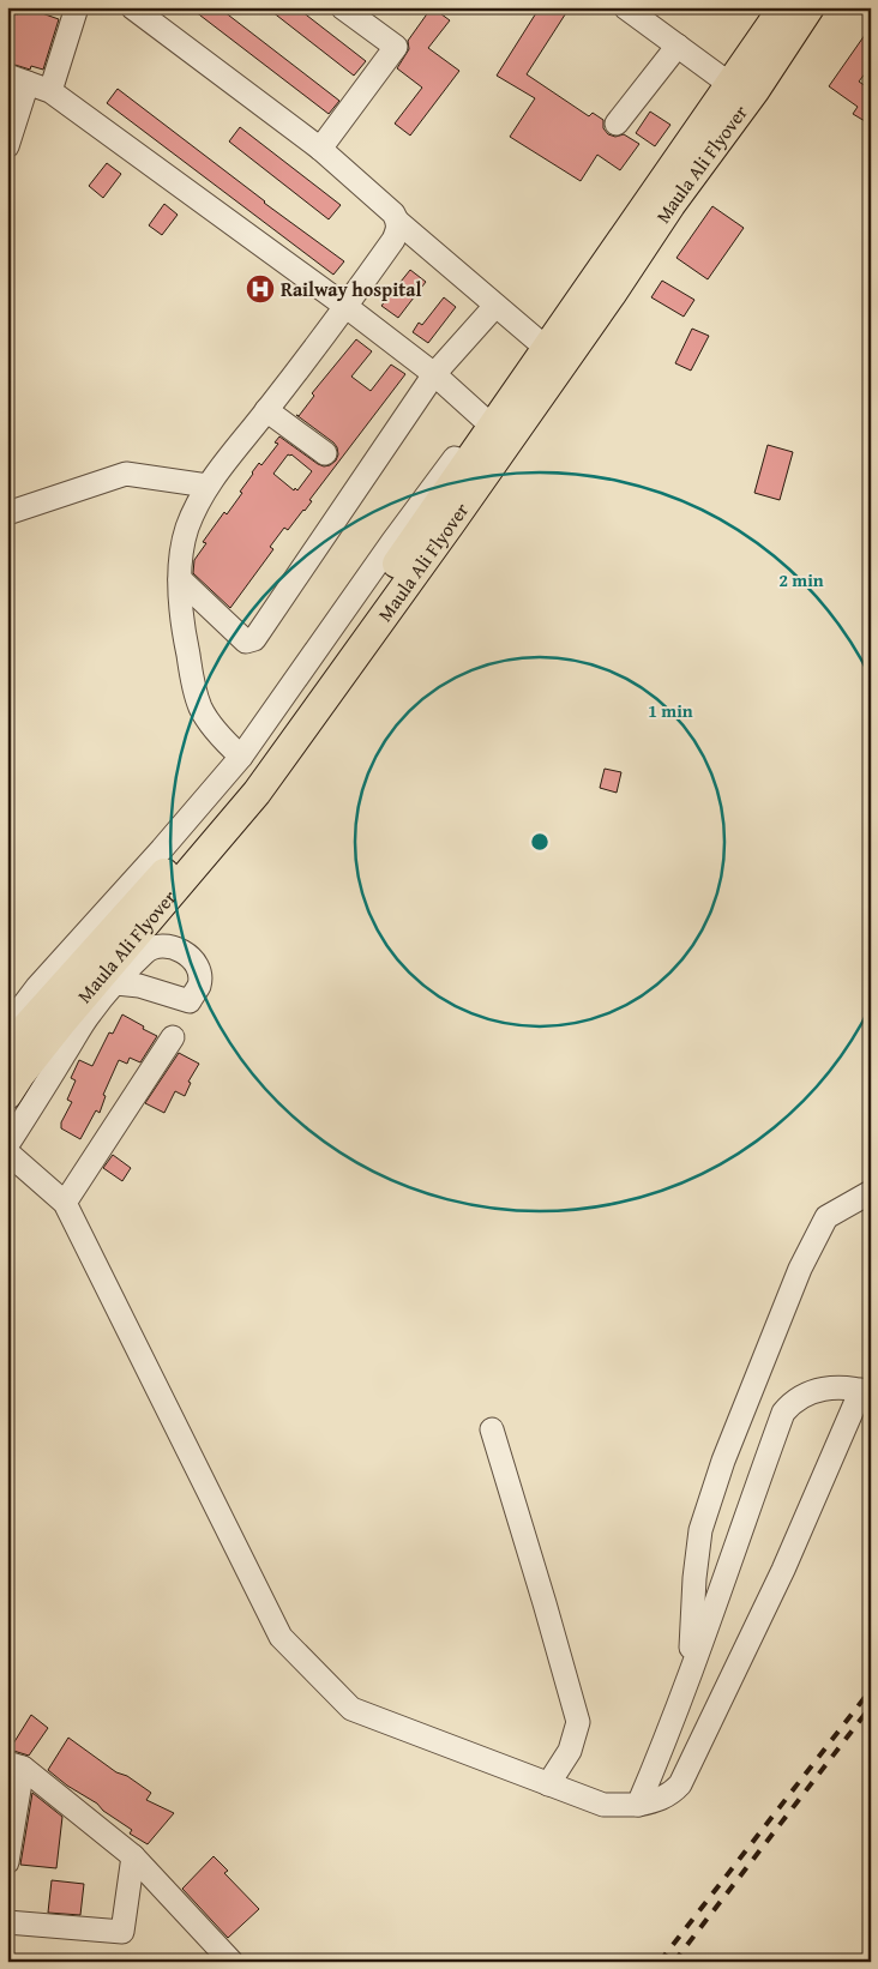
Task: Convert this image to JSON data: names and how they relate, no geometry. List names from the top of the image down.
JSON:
{
  "streets": {
    "main road": ["Maula Ali Flyover"]
  },
  "places": {
    "hospital": ["Railway hospital"]
  },
  "rings": ["2 min", "1 min"]
}
